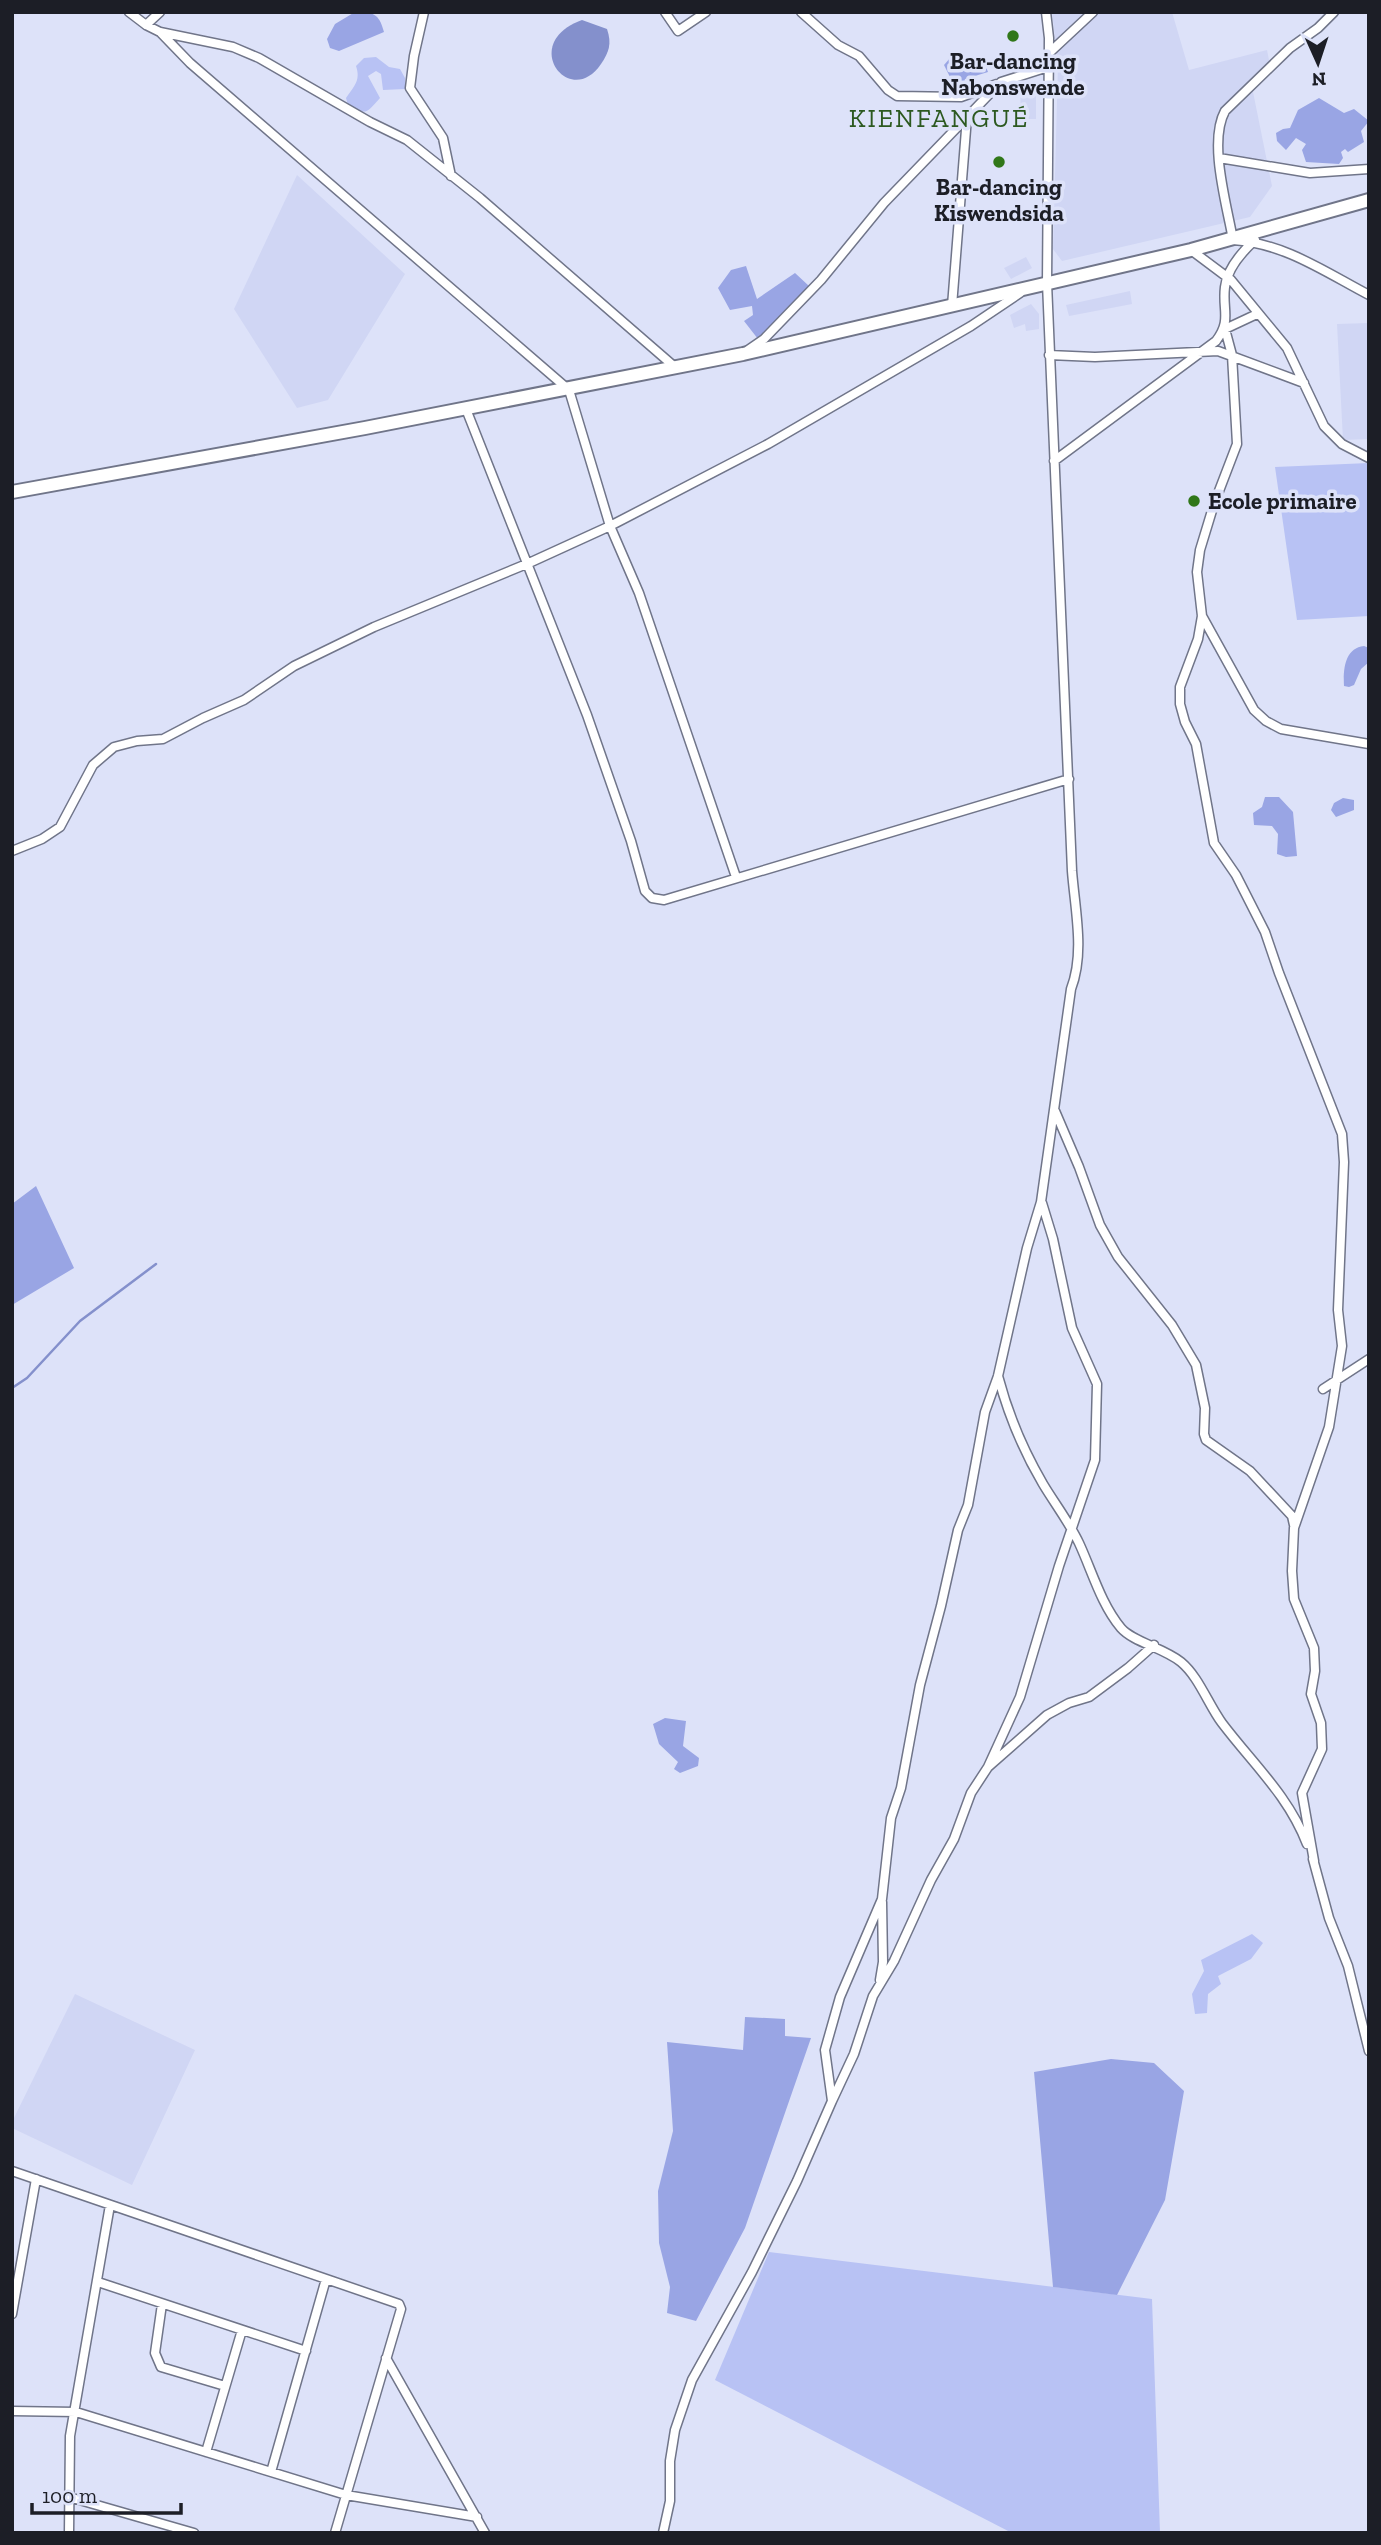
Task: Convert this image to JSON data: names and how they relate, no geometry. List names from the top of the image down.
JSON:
{
  "districts": ["KIENFANGUÉ"],
  "places": ["Bar-dancing Nabonswende", "Bar-dancing Kiswendsida", "Ecole primaire"],
  "scale_bar": "100 m",
  "north": "bottom"
}
